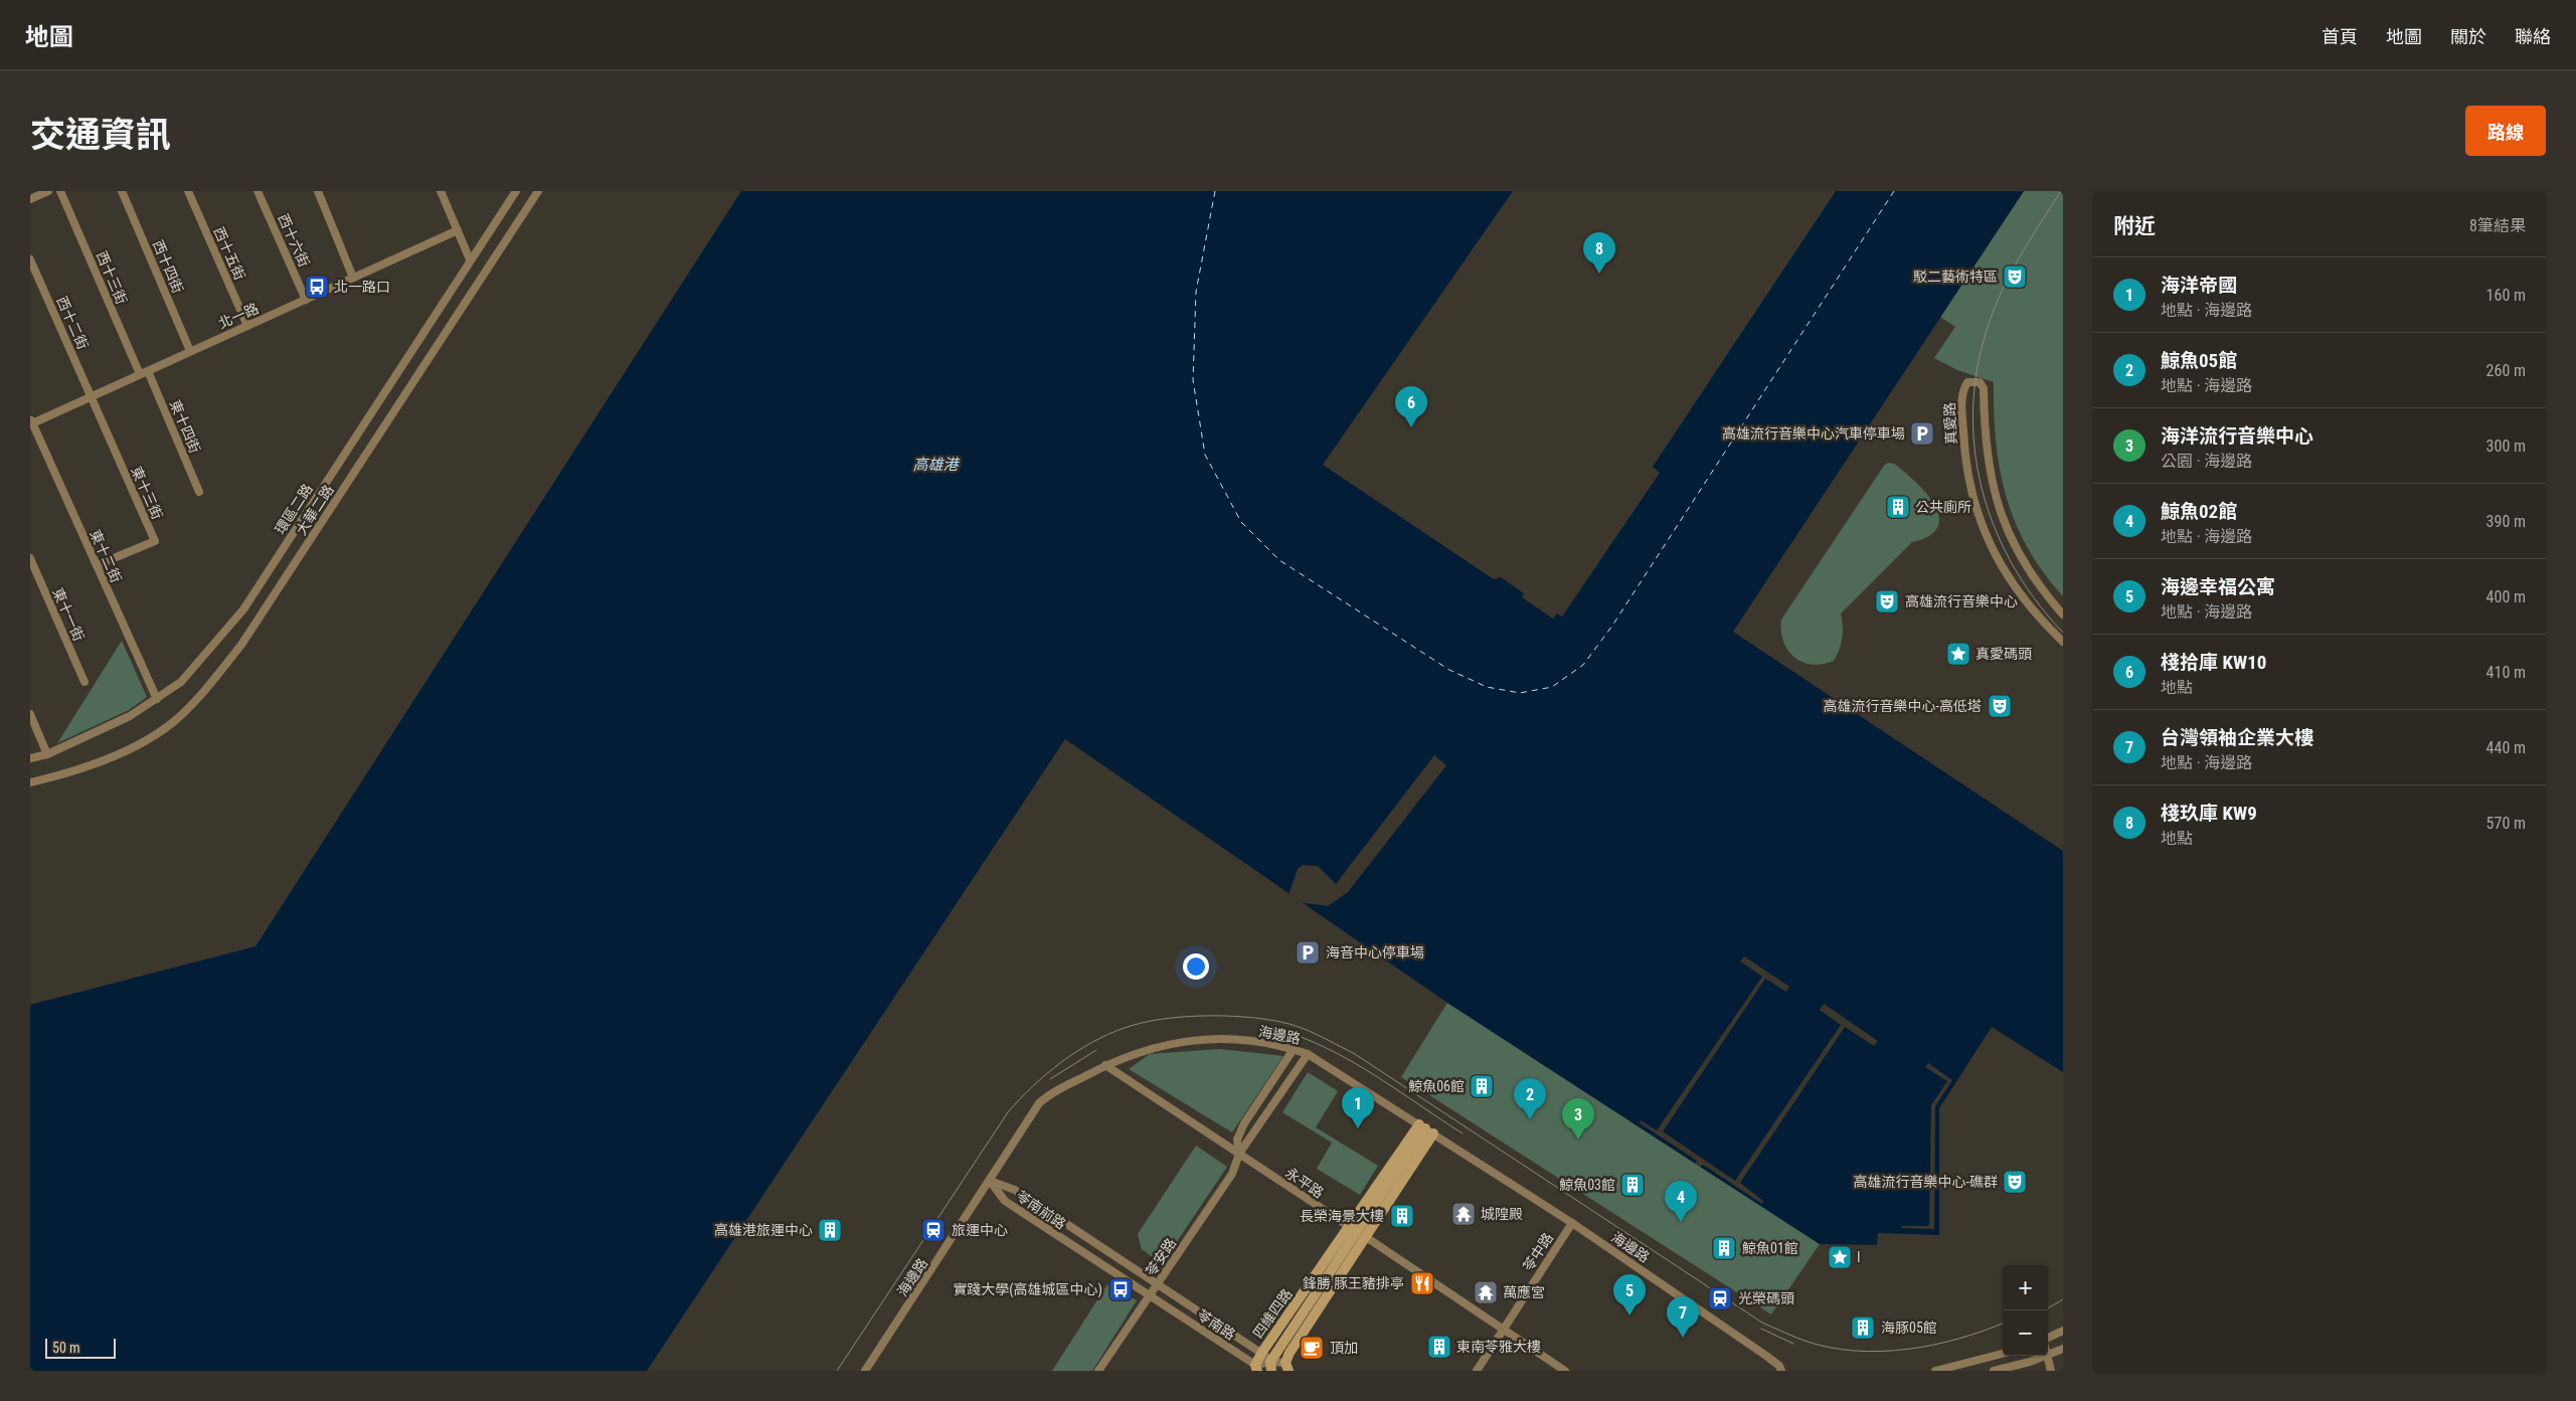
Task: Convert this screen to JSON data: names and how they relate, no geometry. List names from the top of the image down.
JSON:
{
  "streets": {
    "street": [
      "西十六街",
      "西十五街",
      "西十四街",
      "西十三街",
      "北一路",
      "西十二街",
      "真愛路",
      "東十四街",
      "東十三街",
      "環區二路",
      "大華二路",
      "東十二街",
      "東十一街",
      "海邊路",
      "永平路",
      "苓南前路",
      "苓中路",
      "苓安路",
      "四維四路",
      "苓南路"
    ]
  },
  "crossings": [
    ["西十六街", "北一路"],
    ["西十五街", "北一路"],
    ["西十四街", "北一路"],
    ["西十三街", "北一路"],
    ["北一路", "西十二街"],
    ["北一路", "東十四街"],
    ["北一路", "東十三街"],
    ["北一路", "東十二街"],
    ["西十二街", "東十三街"],
    ["東十三街", "東十二街"],
    ["環區二路", "東十二街"],
    ["海邊路", "永平路"],
    ["海邊路", "苓南前路"],
    ["海邊路", "苓中路"],
    ["海邊路", "苓安路"],
    ["海邊路", "四維四路"],
    ["永平路", "苓中路"],
    ["永平路", "苓安路"],
    ["永平路", "四維四路"],
    ["苓南前路", "苓安路"],
    ["苓南前路", "苓南路"],
    ["苓安路", "苓南路"],
    ["四維四路", "苓南路"]
  ],
  "water": ["高雄港"],
  "places": {
    "theatre": [
      "駁二藝術特區",
      "高雄流行音樂中心",
      "高雄流行音樂中心-高低塔",
      "高雄流行音樂中心-礁群"
    ],
    "bus stop": ["北一路口", "實踐大學(高雄城區中心)"],
    "parking": ["高雄流行音樂中心汽車停車場", "海音中心停車場"],
    "building": [
      "公共廁所",
      "鯨魚06館",
      "鯨魚03館",
      "長榮海景大樓",
      "高雄港旅運中心",
      "鯨魚01館",
      "海豚05館",
      "東南苓雅大樓"
    ],
    "place": ["真愛碼頭", "I"],
    "temple": ["城隍殿", "萬應宮"],
    "station": ["旅運中心", "光榮碼頭"],
    "restaurant": ["鋒勝 豚王豬排亭"],
    "cafe": ["頂加"]
  },
  "scale_bar": "50 m",
  "page": {
    "header": "地圖",
    "nav": [
      "首頁",
      "地圖",
      "關於",
      "聯絡"
    ],
    "title": "交通資訊",
    "buttons": "路線",
    "heading": ["附近", "8筆結果"],
    "pins": [
      "8",
      "6",
      "2",
      "1",
      "3",
      "4",
      "5",
      "7"
    ],
    "list": [
      {
        "mark": "1",
        "name": "海洋帝國",
        "note": "地點 · 海邊路",
        "value": "160 m"
      },
      {
        "mark": "2",
        "name": "鯨魚05館",
        "note": "地點 · 海邊路",
        "value": "260 m"
      },
      {
        "mark": "3",
        "name": "海洋流行音樂中心",
        "note": "公園 · 海邊路",
        "value": "300 m"
      },
      {
        "mark": "4",
        "name": "鯨魚02館",
        "note": "地點 · 海邊路",
        "value": "390 m"
      },
      {
        "mark": "5",
        "name": "海邊幸福公寓",
        "note": "地點 · 海邊路",
        "value": "400 m"
      },
      {
        "mark": "6",
        "name": "棧拾庫 KW10",
        "note": "地點",
        "value": "410 m"
      },
      {
        "mark": "7",
        "name": "台灣領袖企業大樓",
        "note": "地點 · 海邊路",
        "value": "440 m"
      },
      {
        "mark": "8",
        "name": "棧玖庫 KW9",
        "note": "地點",
        "value": "570 m"
      }
    ],
    "map_buttons": ["+", "−"],
    "scale": "50 m"
  }
}
